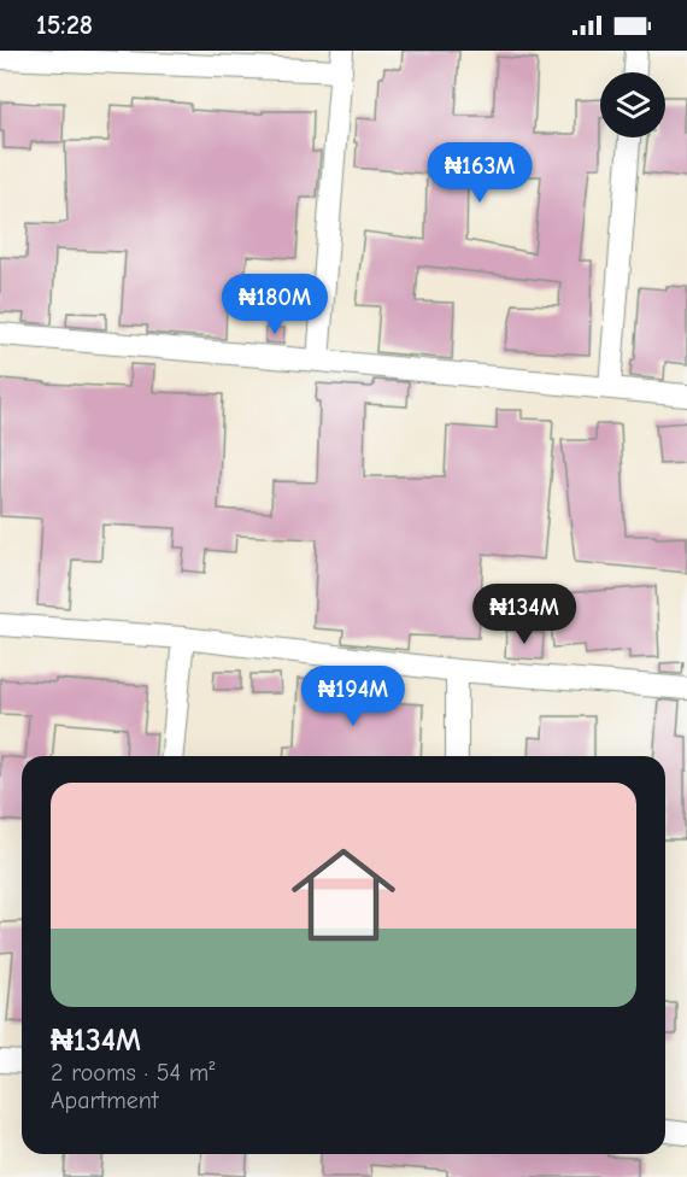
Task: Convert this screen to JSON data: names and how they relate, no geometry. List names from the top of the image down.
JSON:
{
  "page": {
    "status": "15:28",
    "price": [
      "₦163M",
      "₦180M",
      "₦134M",
      "₦194M"
    ],
    "list": [
      {
        "name": "₦134M",
        "note": "2 rooms · 54 m² · Apartment"
      }
    ]
  }
}
